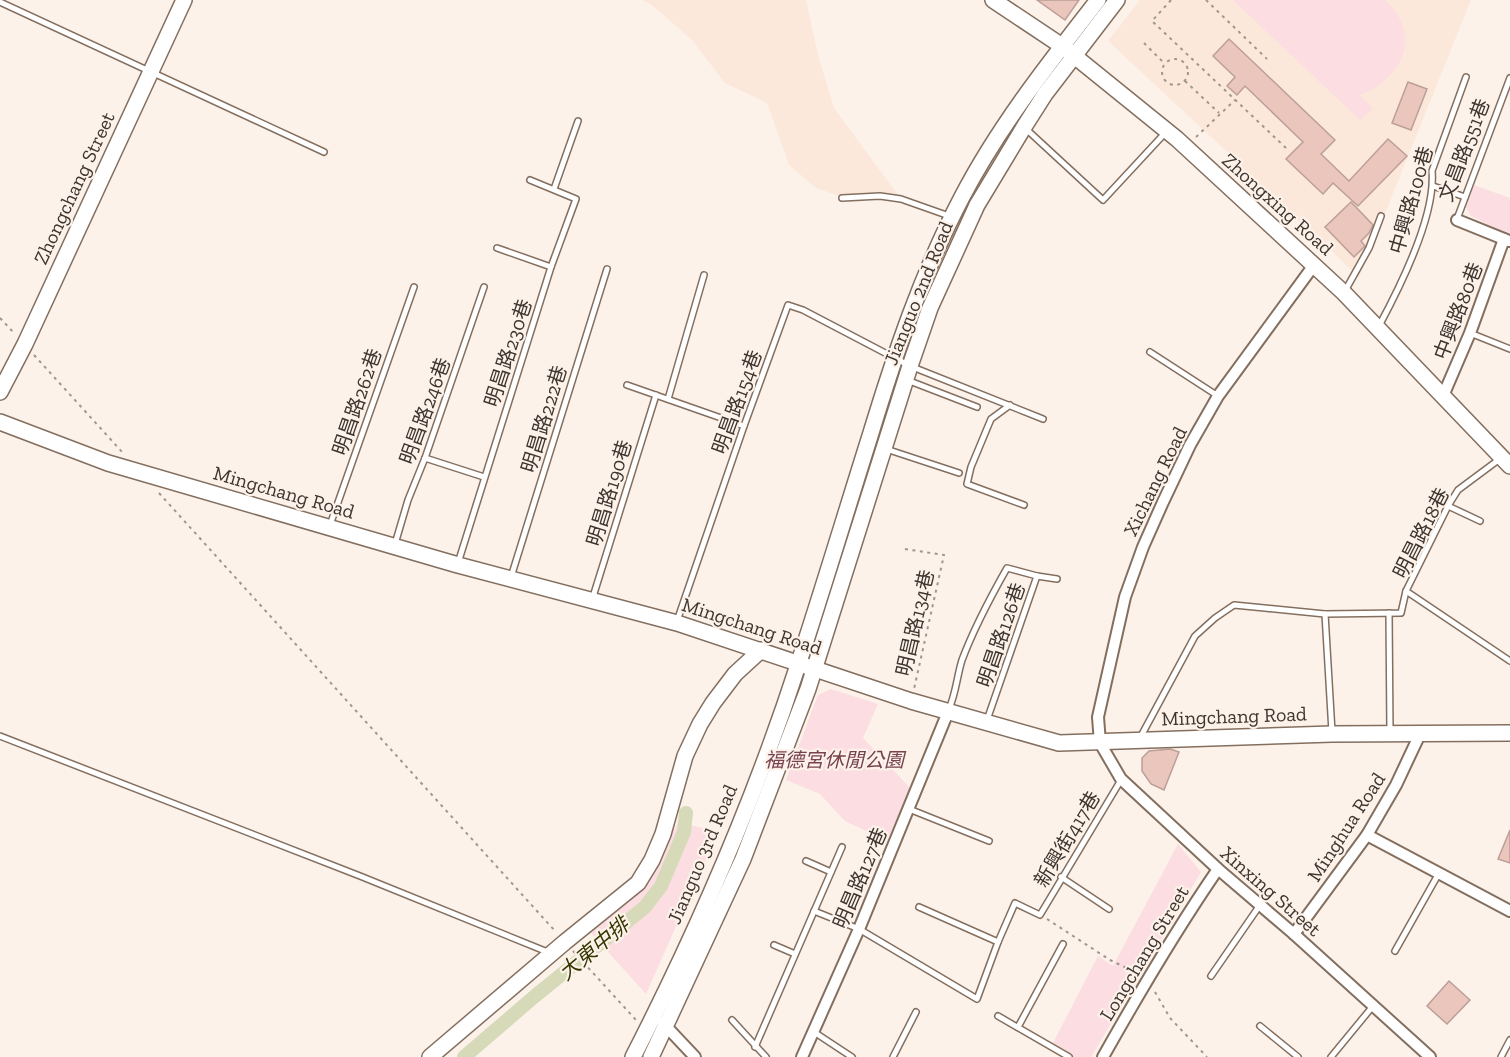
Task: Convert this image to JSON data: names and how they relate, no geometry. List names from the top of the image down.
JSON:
{
  "streets": {
    "street": [
      "文昌路551巷",
      "Zhongchang Street",
      "Zhongxing Road",
      "Jianguo 2nd Road",
      "中興路80巷",
      "Xichang Road",
      "Mingchang Road",
      "Minghua Road",
      "Jianguo 3rd Road",
      "明昌路127巷",
      "Xinxing Street",
      "Longchang Street"
    ],
    "lane": [
      "中興路100巷",
      "明昌路230巷",
      "明昌路262巷",
      "明昌路154巷",
      "明昌路246巷",
      "明昌路222巷",
      "明昌路190巷",
      "明昌路18巷",
      "明昌路126巷",
      "新興街417巷"
    ],
    "path": ["明昌路134巷"]
  },
  "crossings": [
    ["文昌路551巷", "中興路80巷"],
    ["中興路100巷", "Zhongxing Road"],
    ["Zhongxing Road", "Jianguo 2nd Road"],
    ["Zhongxing Road", "中興路80巷"],
    ["Zhongxing Road", "Xichang Road"],
    ["Zhongxing Road", "明昌路18巷"],
    ["Jianguo 2nd Road", "明昌路154巷"],
    ["Jianguo 2nd Road", "Mingchang Road"],
    ["Jianguo 2nd Road", "Jianguo 3rd Road"],
    ["明昌路230巷", "Mingchang Road"],
    ["明昌路262巷", "Mingchang Road"],
    ["明昌路154巷", "Mingchang Road"],
    ["明昌路246巷", "Mingchang Road"],
    ["明昌路222巷", "Mingchang Road"],
    ["Xichang Road", "Mingchang Road"],
    ["Xichang Road", "Xinxing Street"],
    ["Mingchang Road", "明昌路190巷"],
    ["Mingchang Road", "明昌路134巷"],
    ["Mingchang Road", "明昌路126巷"],
    ["Mingchang Road", "Minghua Road"],
    ["Mingchang Road", "Jianguo 3rd Road"],
    ["Mingchang Road", "明昌路127巷"],
    ["Mingchang Road", "Xinxing Street"],
    ["Minghua Road", "Xinxing Street"],
    ["新興街417巷", "Xinxing Street"],
    ["Xinxing Street", "Longchang Street"]
  ],
  "water": ["大東中排"],
  "parks": ["福德宮休閒公園"]
}
